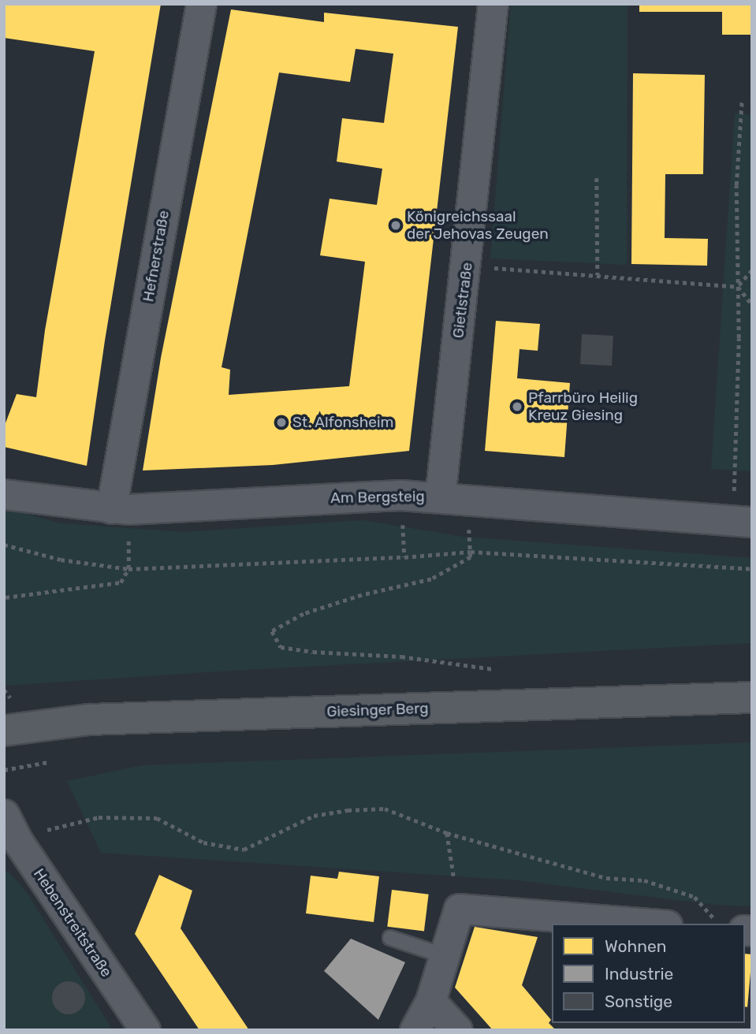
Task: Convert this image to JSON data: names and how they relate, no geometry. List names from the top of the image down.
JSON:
{
  "streets": {
    "main road": ["Giesinger Berg"],
    "street": [
      "Hefnerstraße",
      "Gietlstraße",
      "Am Bergsteig",
      "Hebenstreitstraße"
    ]
  },
  "crossings": [
    ["Hefnerstraße", "Am Bergsteig"],
    ["Gietlstraße", "Am Bergsteig"]
  ],
  "places": ["Königreichssaal der Jehovas Zeugen", "Pfarrbüro Heilig Kreuz Giesing", "St. Alfonsheim"],
  "legend": ["Wohnen", "Industrie", "Sonstige"]
}
